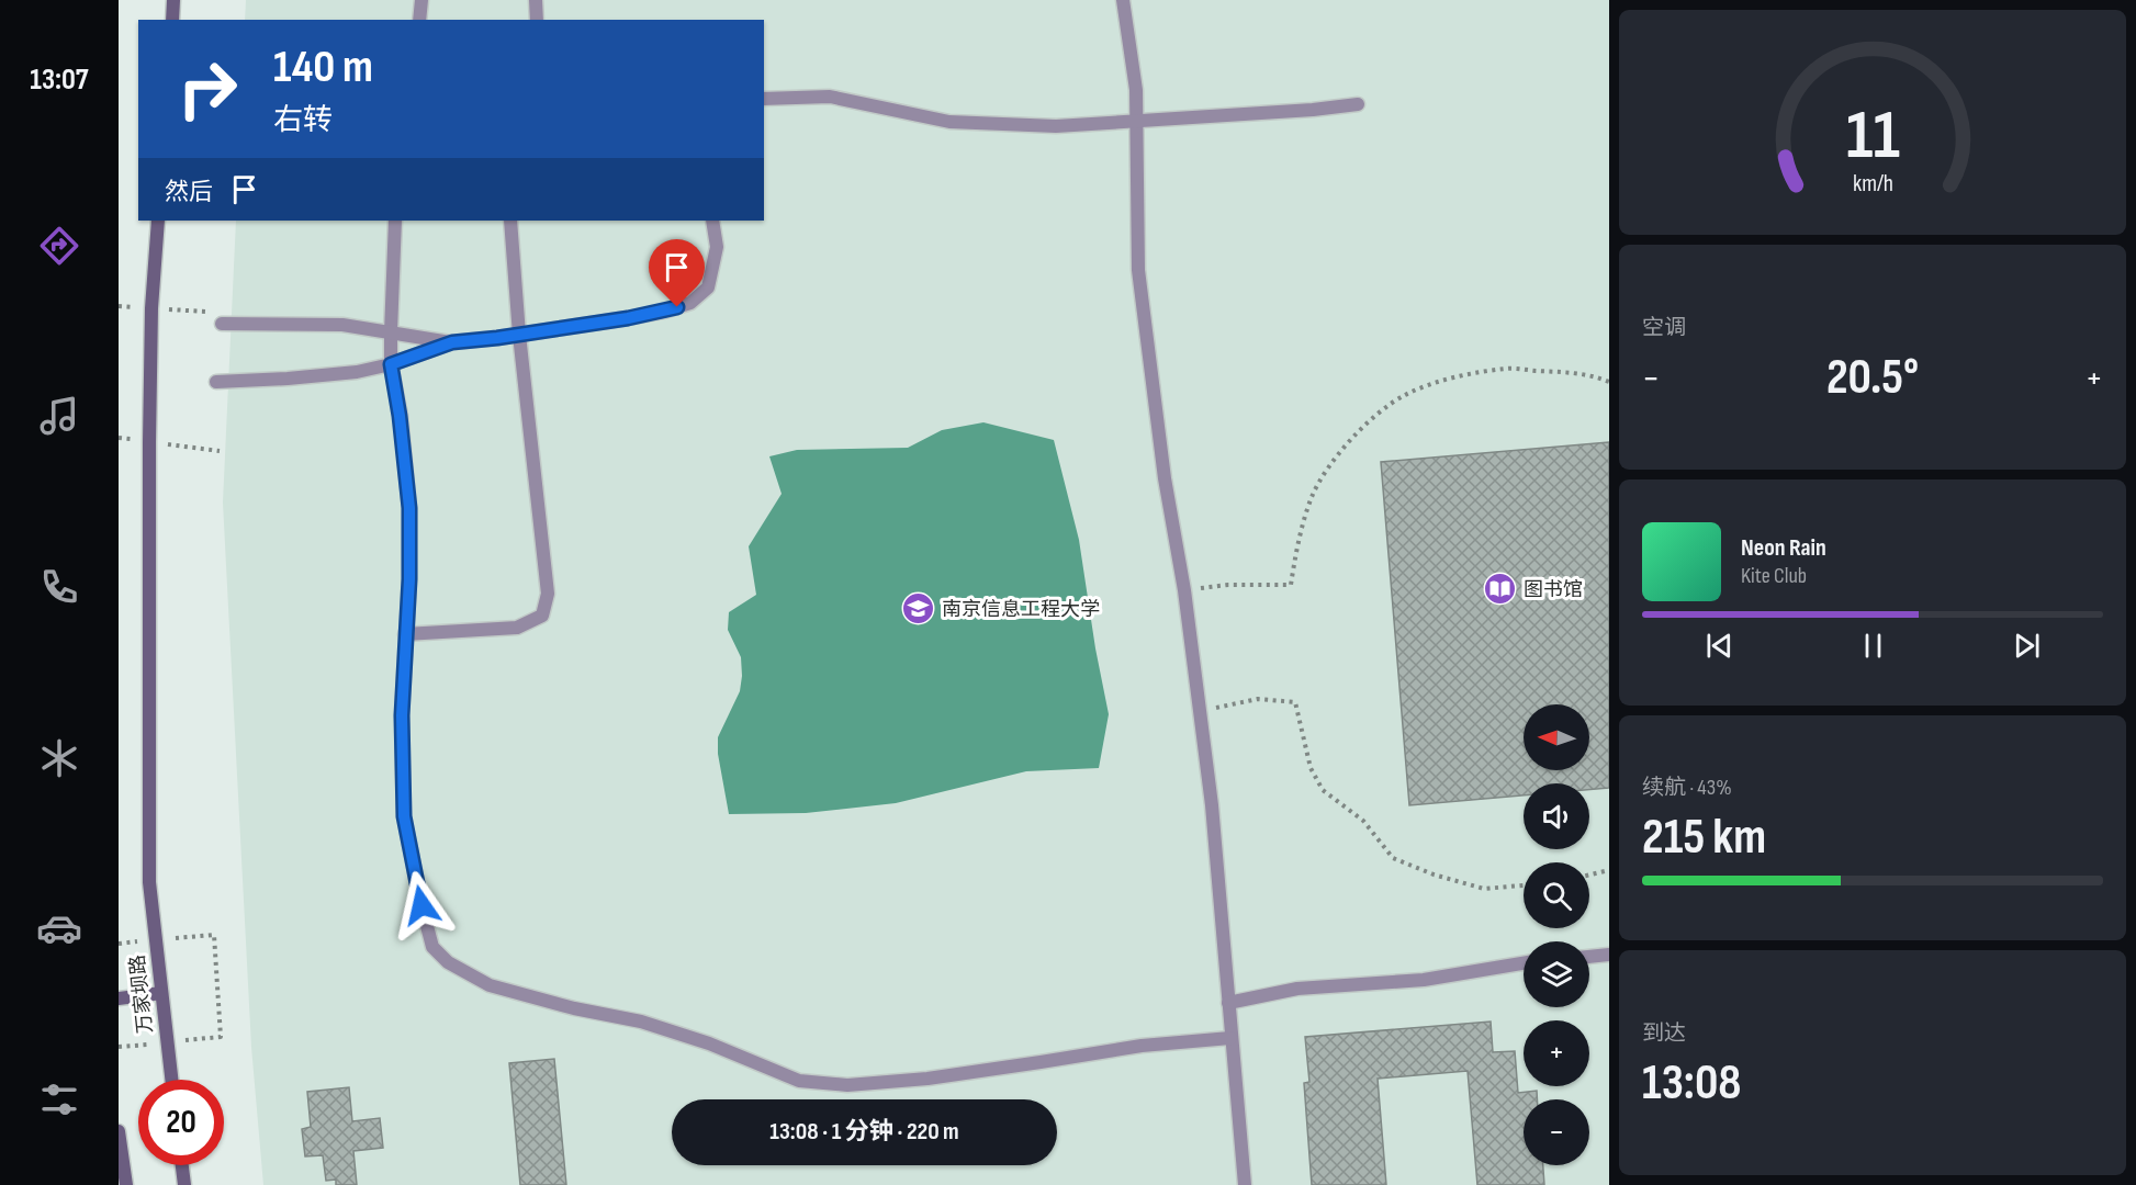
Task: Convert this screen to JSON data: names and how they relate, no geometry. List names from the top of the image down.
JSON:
{
  "streets": {
    "main road": ["万家坝路"]
  },
  "places": {
    "library": ["图书馆"],
    "school or university": ["南京信息工程大学"]
  },
  "north": "left",
  "page": {
    "tabs": "13:07",
    "turn": ["140 m", "右转"],
    "then": "然后",
    "tile": [
      "空调",
      ["续航 · 43%", "215 km"],
      ["到达", "13:08"]
    ],
    "heat": ["−", "20.5°", "+"],
    "song": ["Neon Rain", "Kite Club"],
    "map_buttons": ["+", "−"],
    "limit": "20",
    "trip": "13:08 · 1 分钟 · 220 m",
    "gauge": ["11", "km/h"]
  }
}
